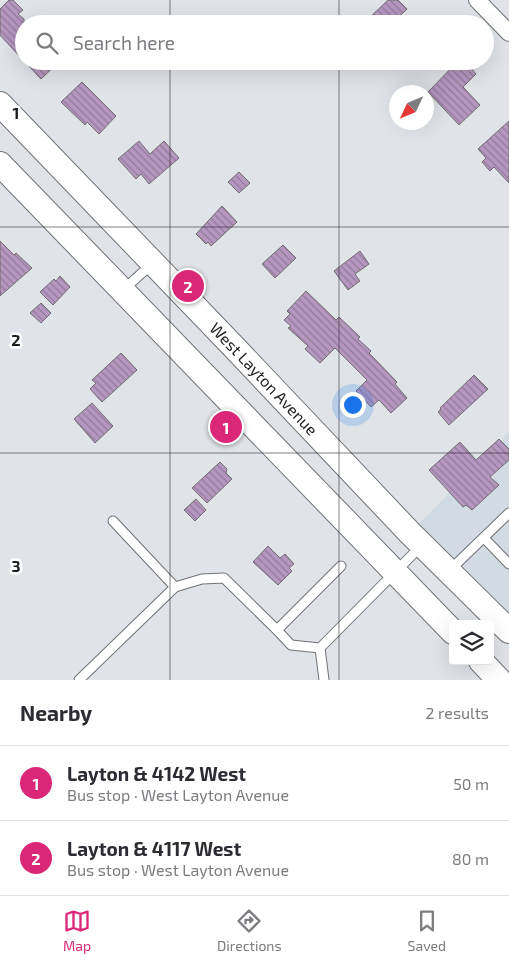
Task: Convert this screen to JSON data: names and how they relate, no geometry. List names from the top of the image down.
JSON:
{
  "streets": {
    "main road": ["West Layton Avenue"]
  },
  "north": "bottom left",
  "page": {
    "search": "Search here",
    "pins": ["2", "1"],
    "heading": ["Nearby", "2 results"],
    "list": [
      {
        "mark": "1",
        "name": "Layton & 4142 West",
        "note": "Bus stop · West Layton Avenue",
        "value": "50 m"
      },
      {
        "mark": "2",
        "name": "Layton & 4117 West",
        "note": "Bus stop · West Layton Avenue",
        "value": "80 m"
      }
    ],
    "nav": ["Map", "Directions", "Saved"]
  },
  "grid": {
    "rows": ["1", "2", "3"]
  }
}
